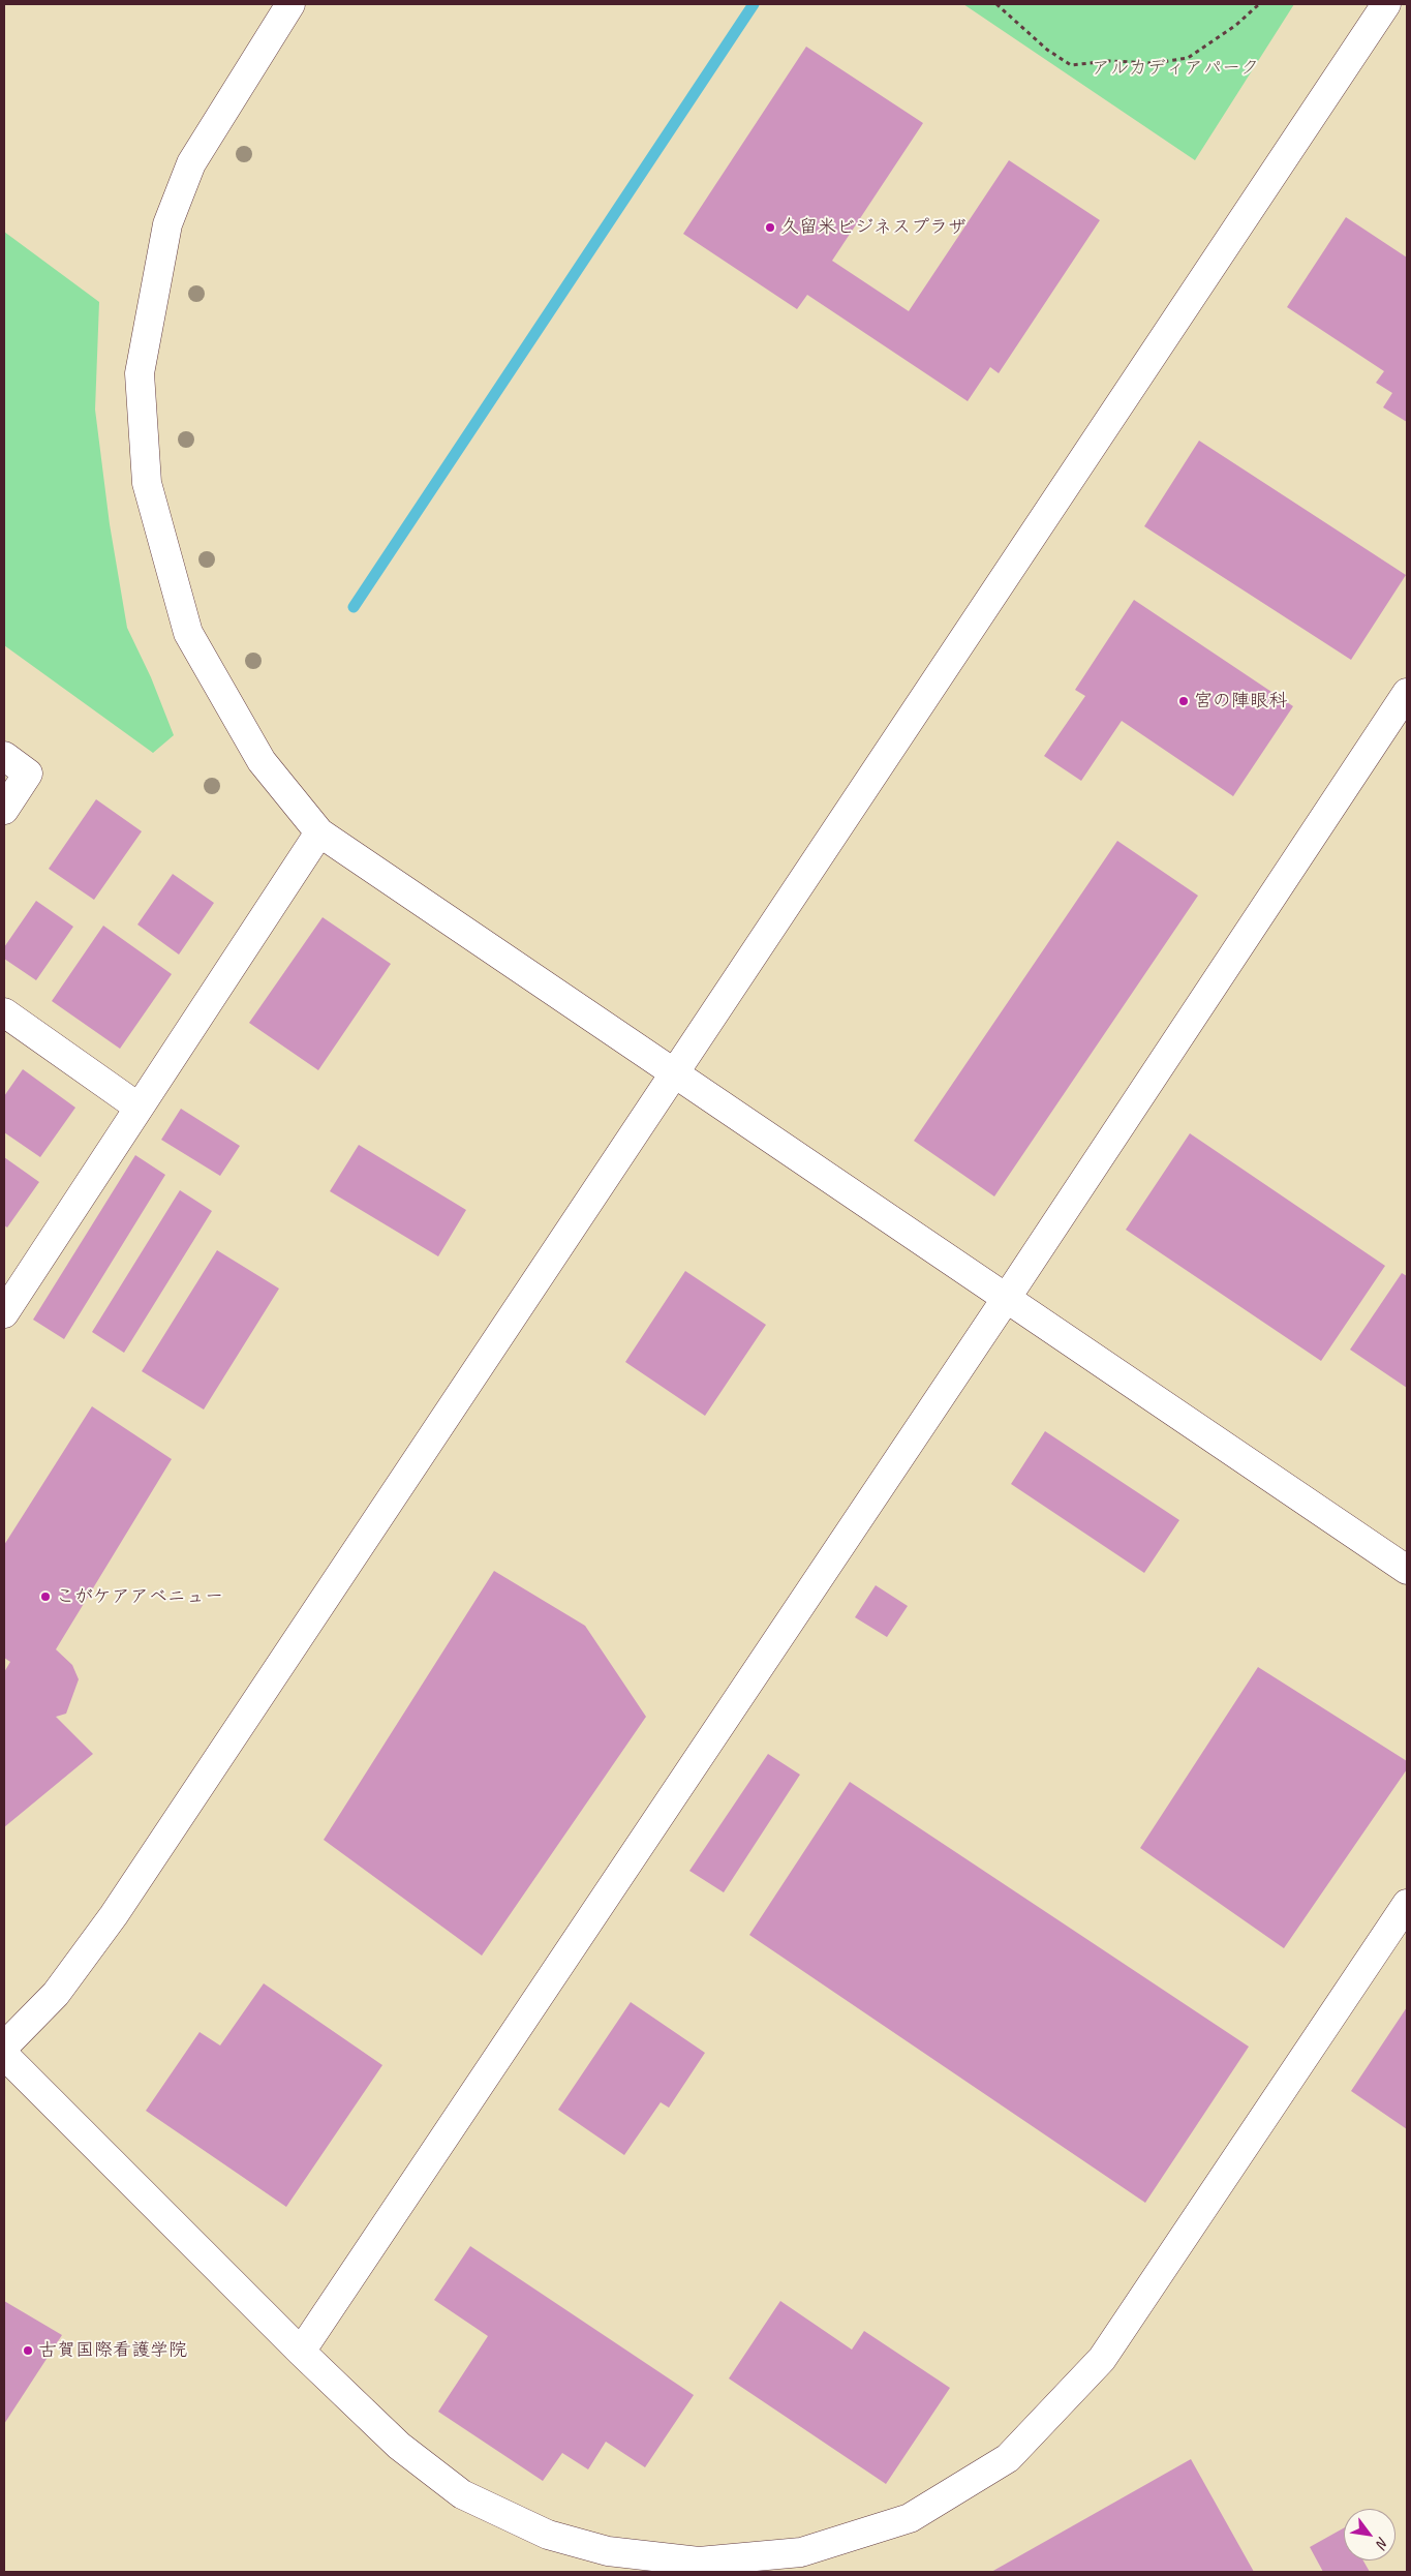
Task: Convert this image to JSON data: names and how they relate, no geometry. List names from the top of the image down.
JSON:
{
  "parks": ["アルカディアパーク"],
  "places": [
    "久留米ビジネスプラザ",
    "宮の陣眼科",
    "こがケアアベニュー",
    "古賀国際看護学院"
  ],
  "north": "bottom right"
}
